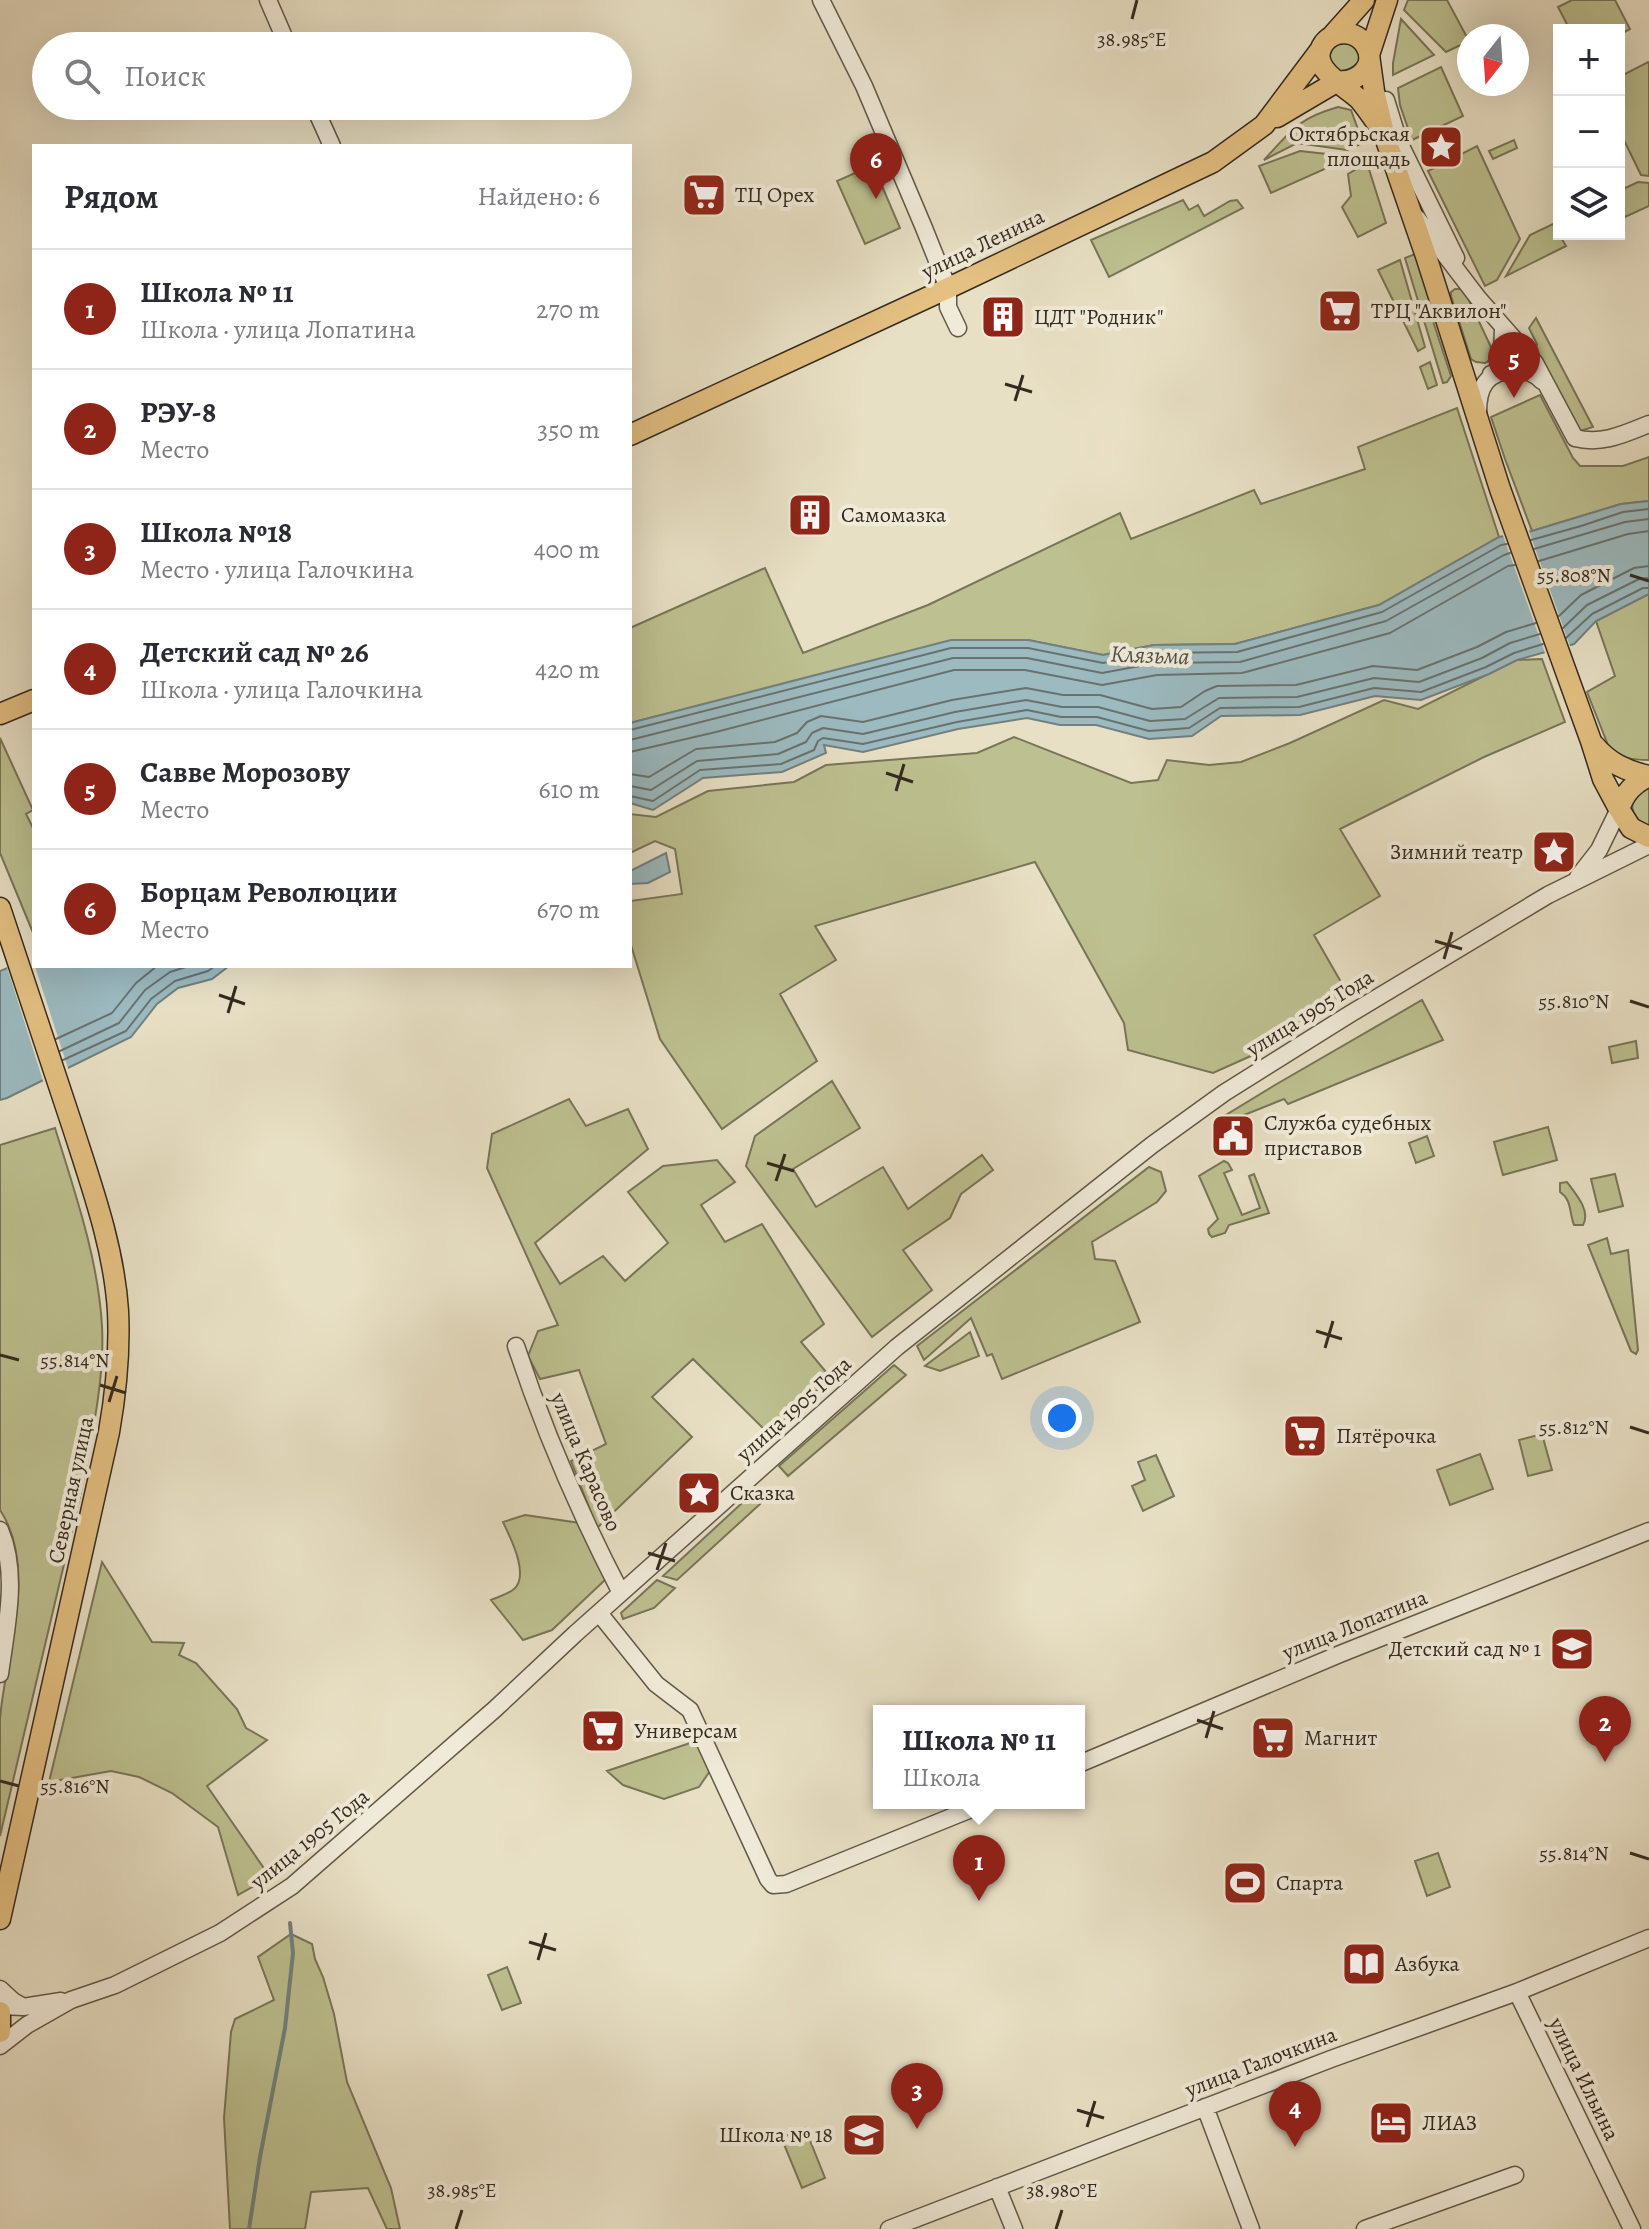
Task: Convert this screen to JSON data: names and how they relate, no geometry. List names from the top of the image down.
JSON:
{
  "streets": {
    "main road": ["улица Ленина", "Северная улица"],
    "street": [
      "улица 1905 Года",
      "улица Карасово",
      "улица Лопатина",
      "улица Галочкина",
      "улица Ильина"
    ]
  },
  "crossings": [
    ["улица 1905 Года", "улица Карасово"],
    ["улица Галочкина", "улица Ильина"]
  ],
  "water": ["Клязьма"],
  "places": {
    "place": ["Октябрьская площадь", "Зимний театр", "Сказка"],
    "supermarket": [
      "ТЦ Орех",
      "ТРЦ \"Аквилон\"",
      "Пятёрочка",
      "Универсам",
      "Магнит"
    ],
    "building": ["ЦДТ \"Родник\"", "Самомазка"],
    "public building": ["Служба судебных приставов"],
    "school or university": ["Детский сад № 1", "Школа № 18"],
    "sports": ["Спарта"],
    "library": ["Азбука"],
    "hotel": ["ЛИАЗ"]
  },
  "north": "bottom",
  "page": {
    "map_buttons": ["+", "−"],
    "search": "Поиск",
    "pins": [
      "6",
      "5",
      "2",
      "1",
      "3",
      "4"
    ],
    "heading": ["Рядом", "Найдено: 6"],
    "list": [
      {
        "mark": "1",
        "name": "Школа № 11",
        "note": "Школа · улица Лопатина",
        "value": "270 m"
      },
      {
        "mark": "2",
        "name": "РЭУ-8",
        "note": "Место",
        "value": "350 m"
      },
      {
        "mark": "3",
        "name": "Школа №18",
        "note": "Место · улица Галочкина",
        "value": "400 m"
      },
      {
        "mark": "4",
        "name": "Детский сад № 26",
        "note": "Школа · улица Галочкина",
        "value": "420 m"
      },
      {
        "mark": "5",
        "name": "Савве Морозову",
        "note": "Место",
        "value": "610 m"
      },
      {
        "mark": "6",
        "name": "Борцам Революции",
        "note": "Место",
        "value": "670 m"
      }
    ],
    "popup": ["Школа № 11", "Школа"]
  },
  "coordinates": [
    "38.985°E",
    "55.808°N",
    "55.810°N",
    "55.814°N",
    "55.812°N",
    "55.816°N",
    "38.980°E"
  ]
}
